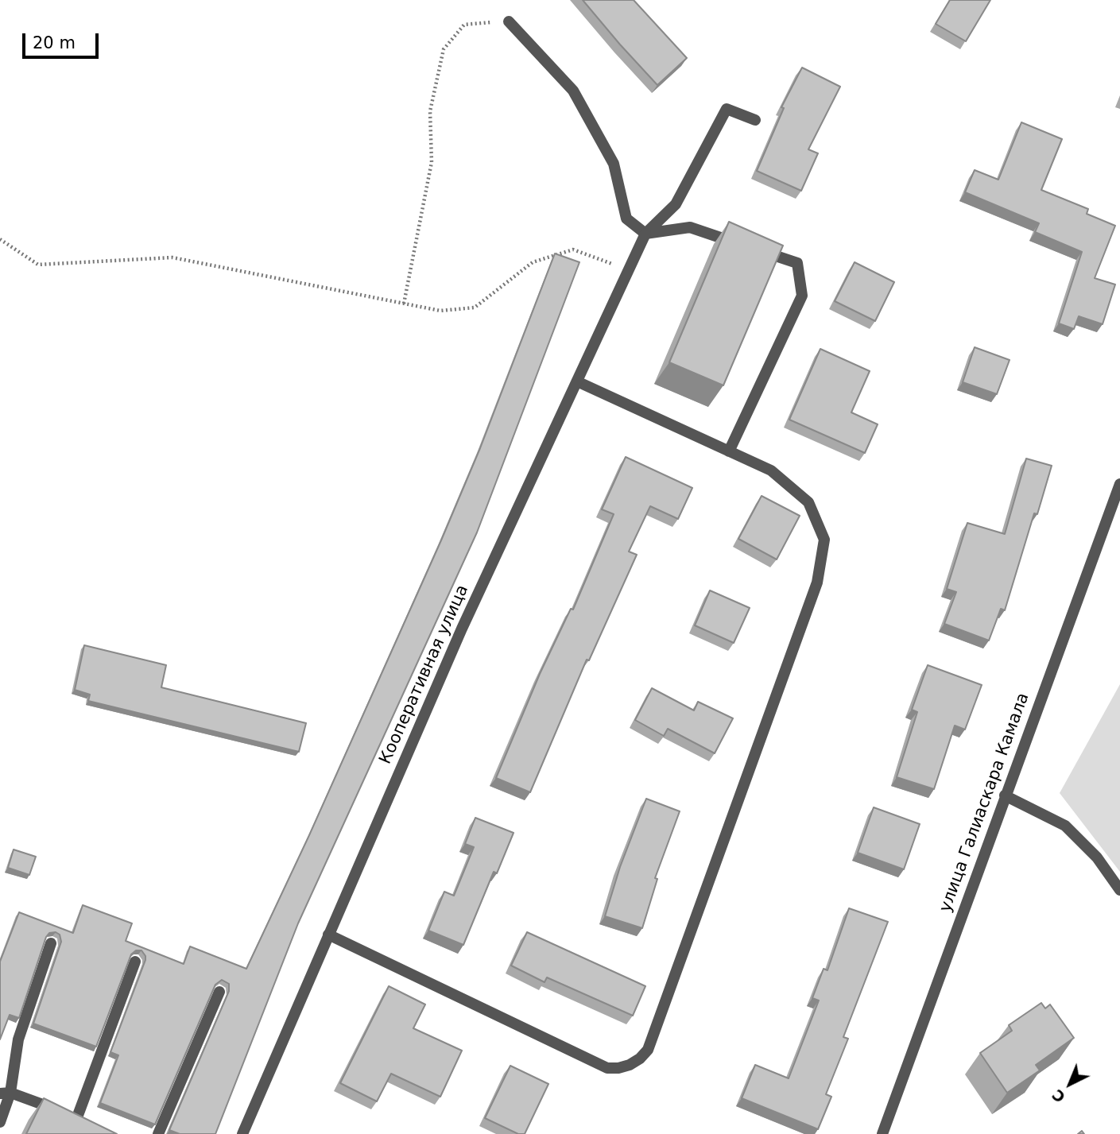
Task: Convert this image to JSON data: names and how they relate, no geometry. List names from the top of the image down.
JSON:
{
  "streets": {
    "street": ["Кооперативная улица", "улица Галиаскара Камала"]
  },
  "scale_bar": "20 m",
  "north": "bottom left"
}
